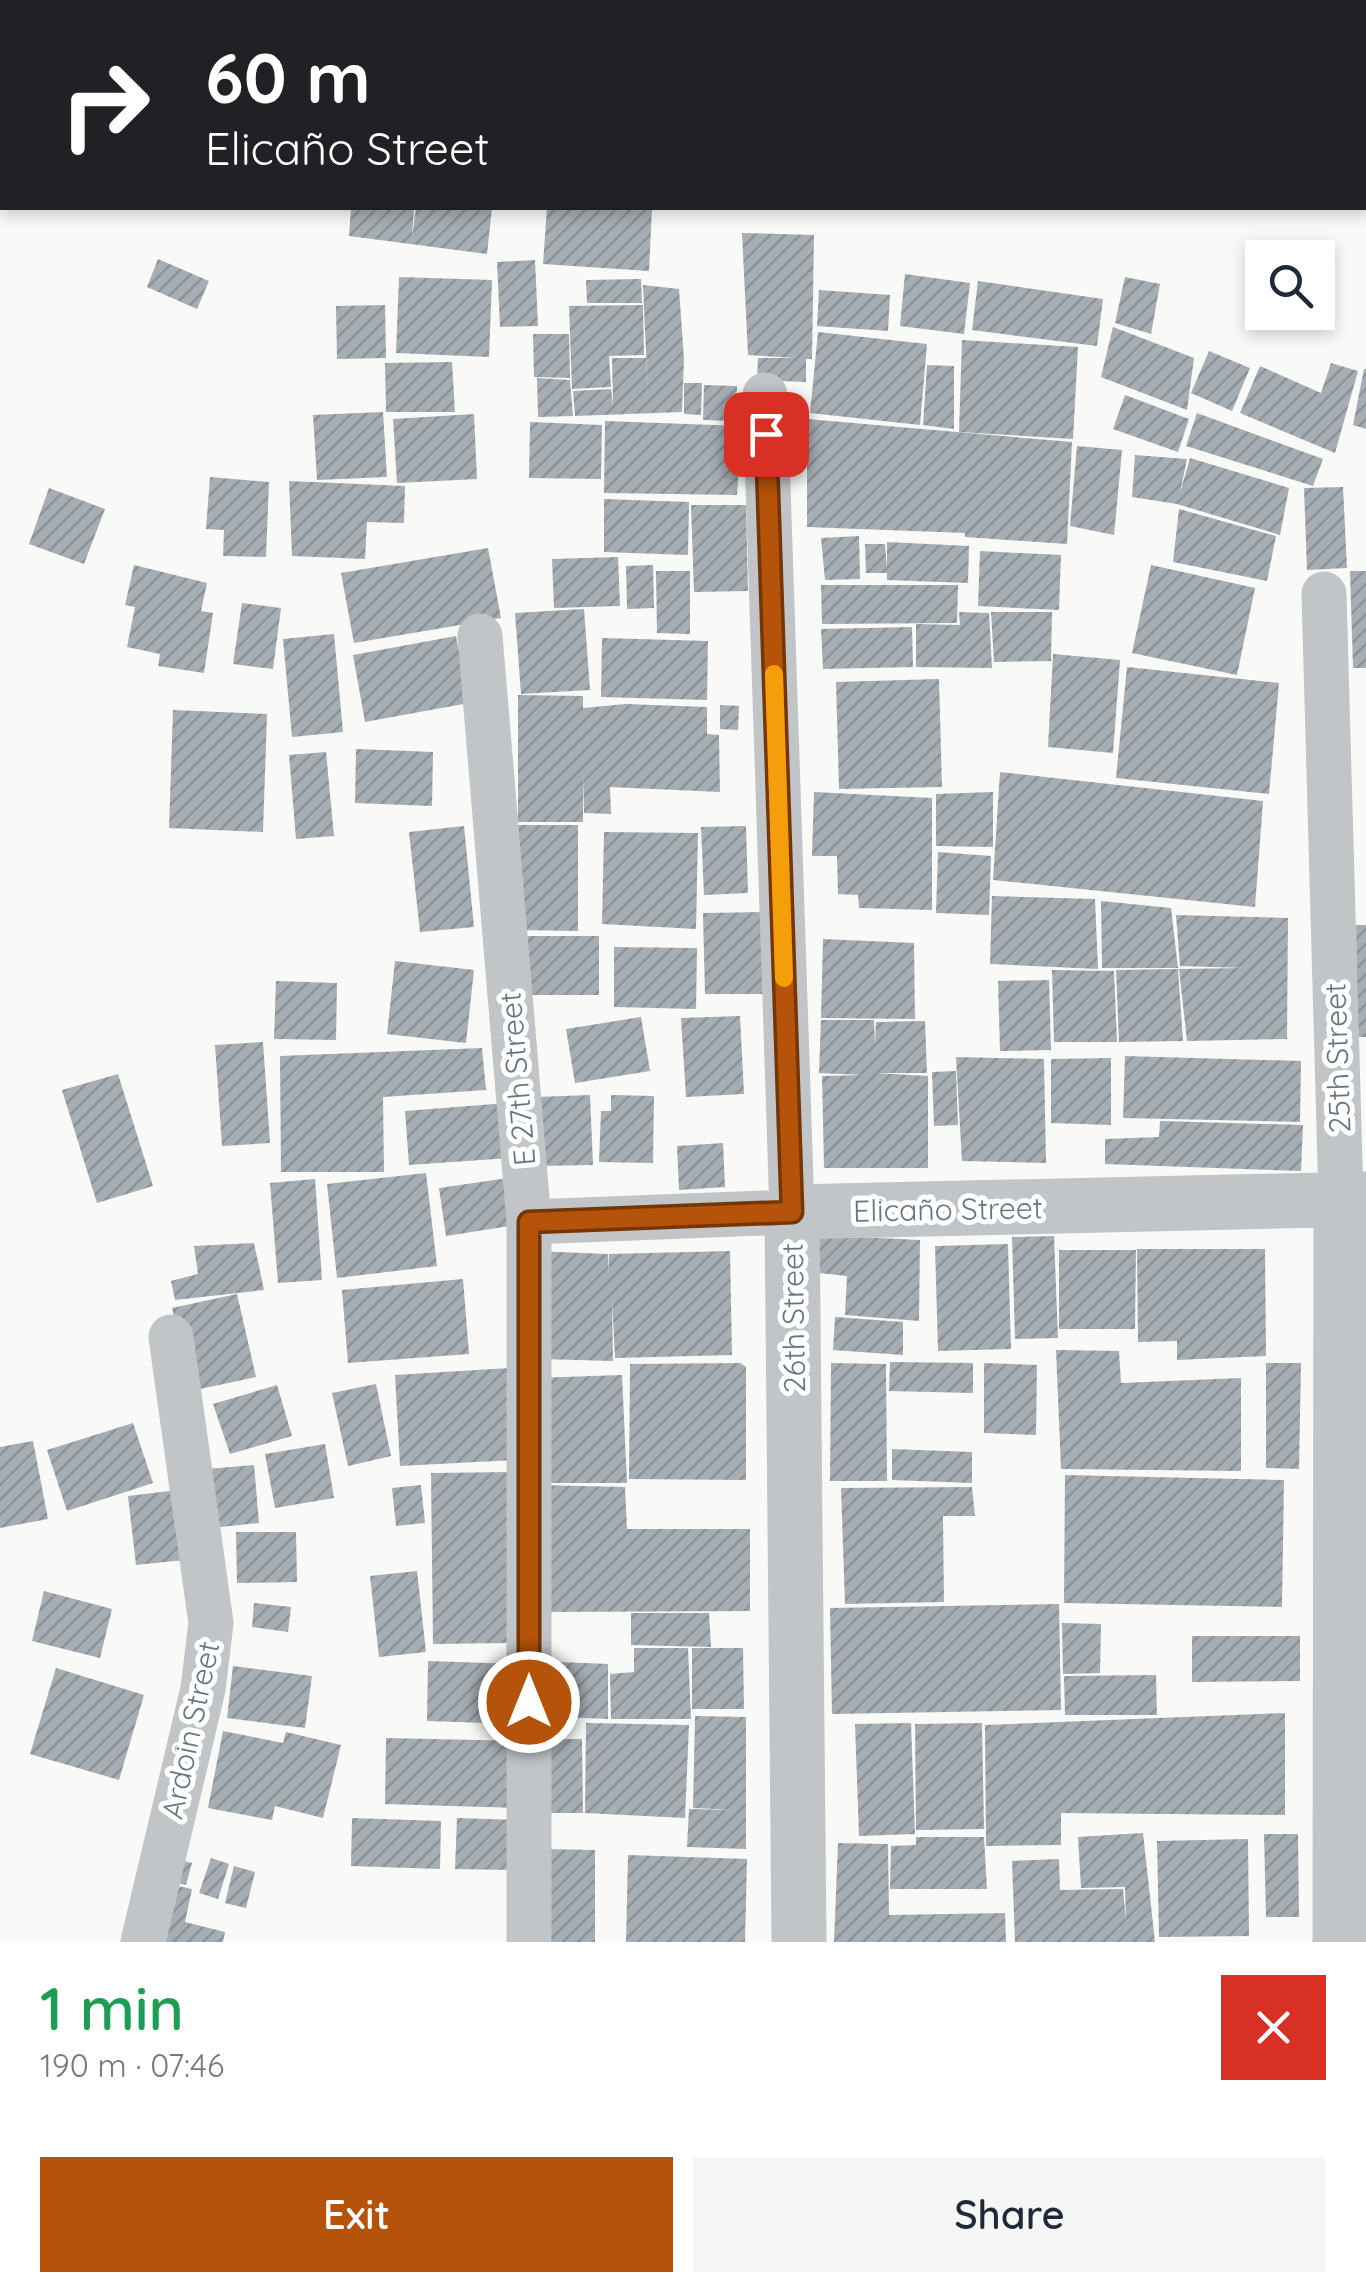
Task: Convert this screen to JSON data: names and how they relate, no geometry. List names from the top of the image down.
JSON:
{
  "streets": {
    "street": [
      "25th Street",
      "E 27th Street",
      "Elicaño Street",
      "26th Street",
      "Ardoin Street"
    ]
  },
  "crossings": [
    ["25th Street", "Elicaño Street"],
    ["E 27th Street", "Elicaño Street"],
    ["Elicaño Street", "26th Street"]
  ],
  "page": {
    "turn": ["60 m", "Elicaño Street"],
    "heading": ["1 min", "190 m · 07:46"],
    "buttons": ["Exit", "Share"]
  }
}
